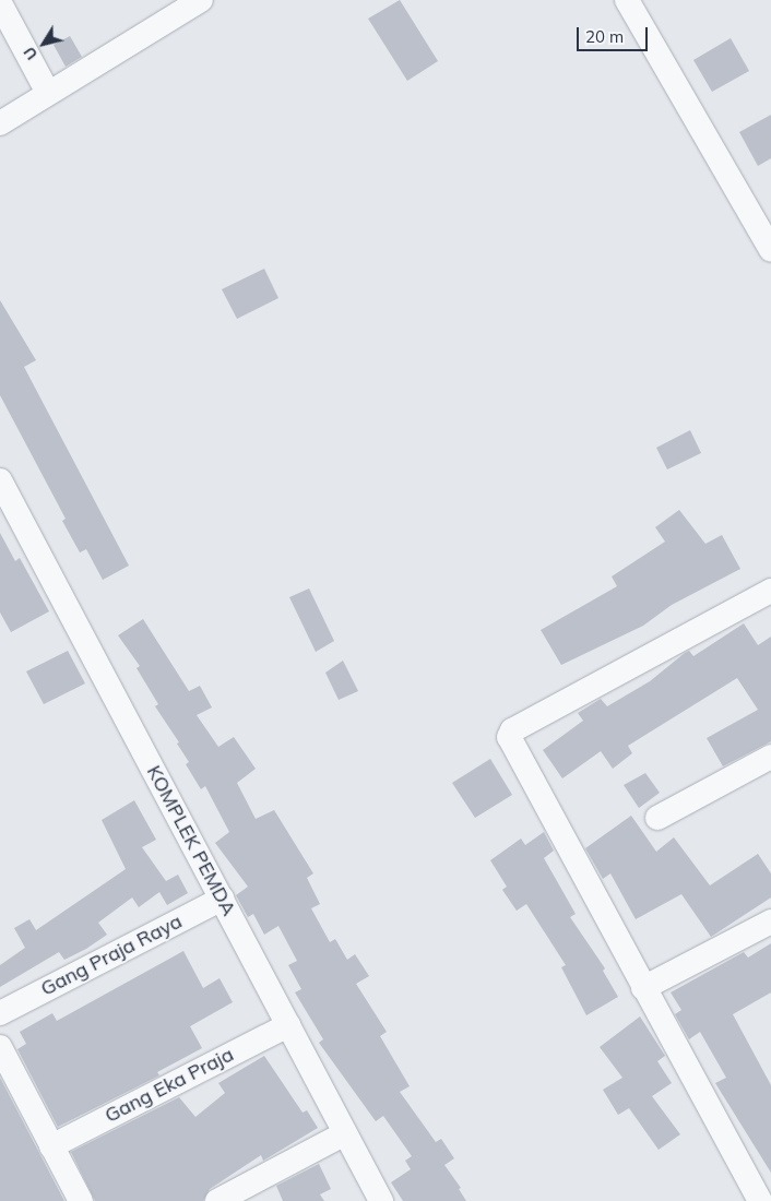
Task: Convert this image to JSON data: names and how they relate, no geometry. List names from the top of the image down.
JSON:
{
  "streets": {
    "street": ["KOMPLEK PEMDA", "Gang Praja Raya", "Gang Eka Praja"]
  },
  "crossings": [
    ["KOMPLEK PEMDA", "Gang Praja Raya"],
    ["KOMPLEK PEMDA", "Gang Eka Praja"]
  ],
  "scale_bar": "20 m",
  "north": "bottom left"
}
